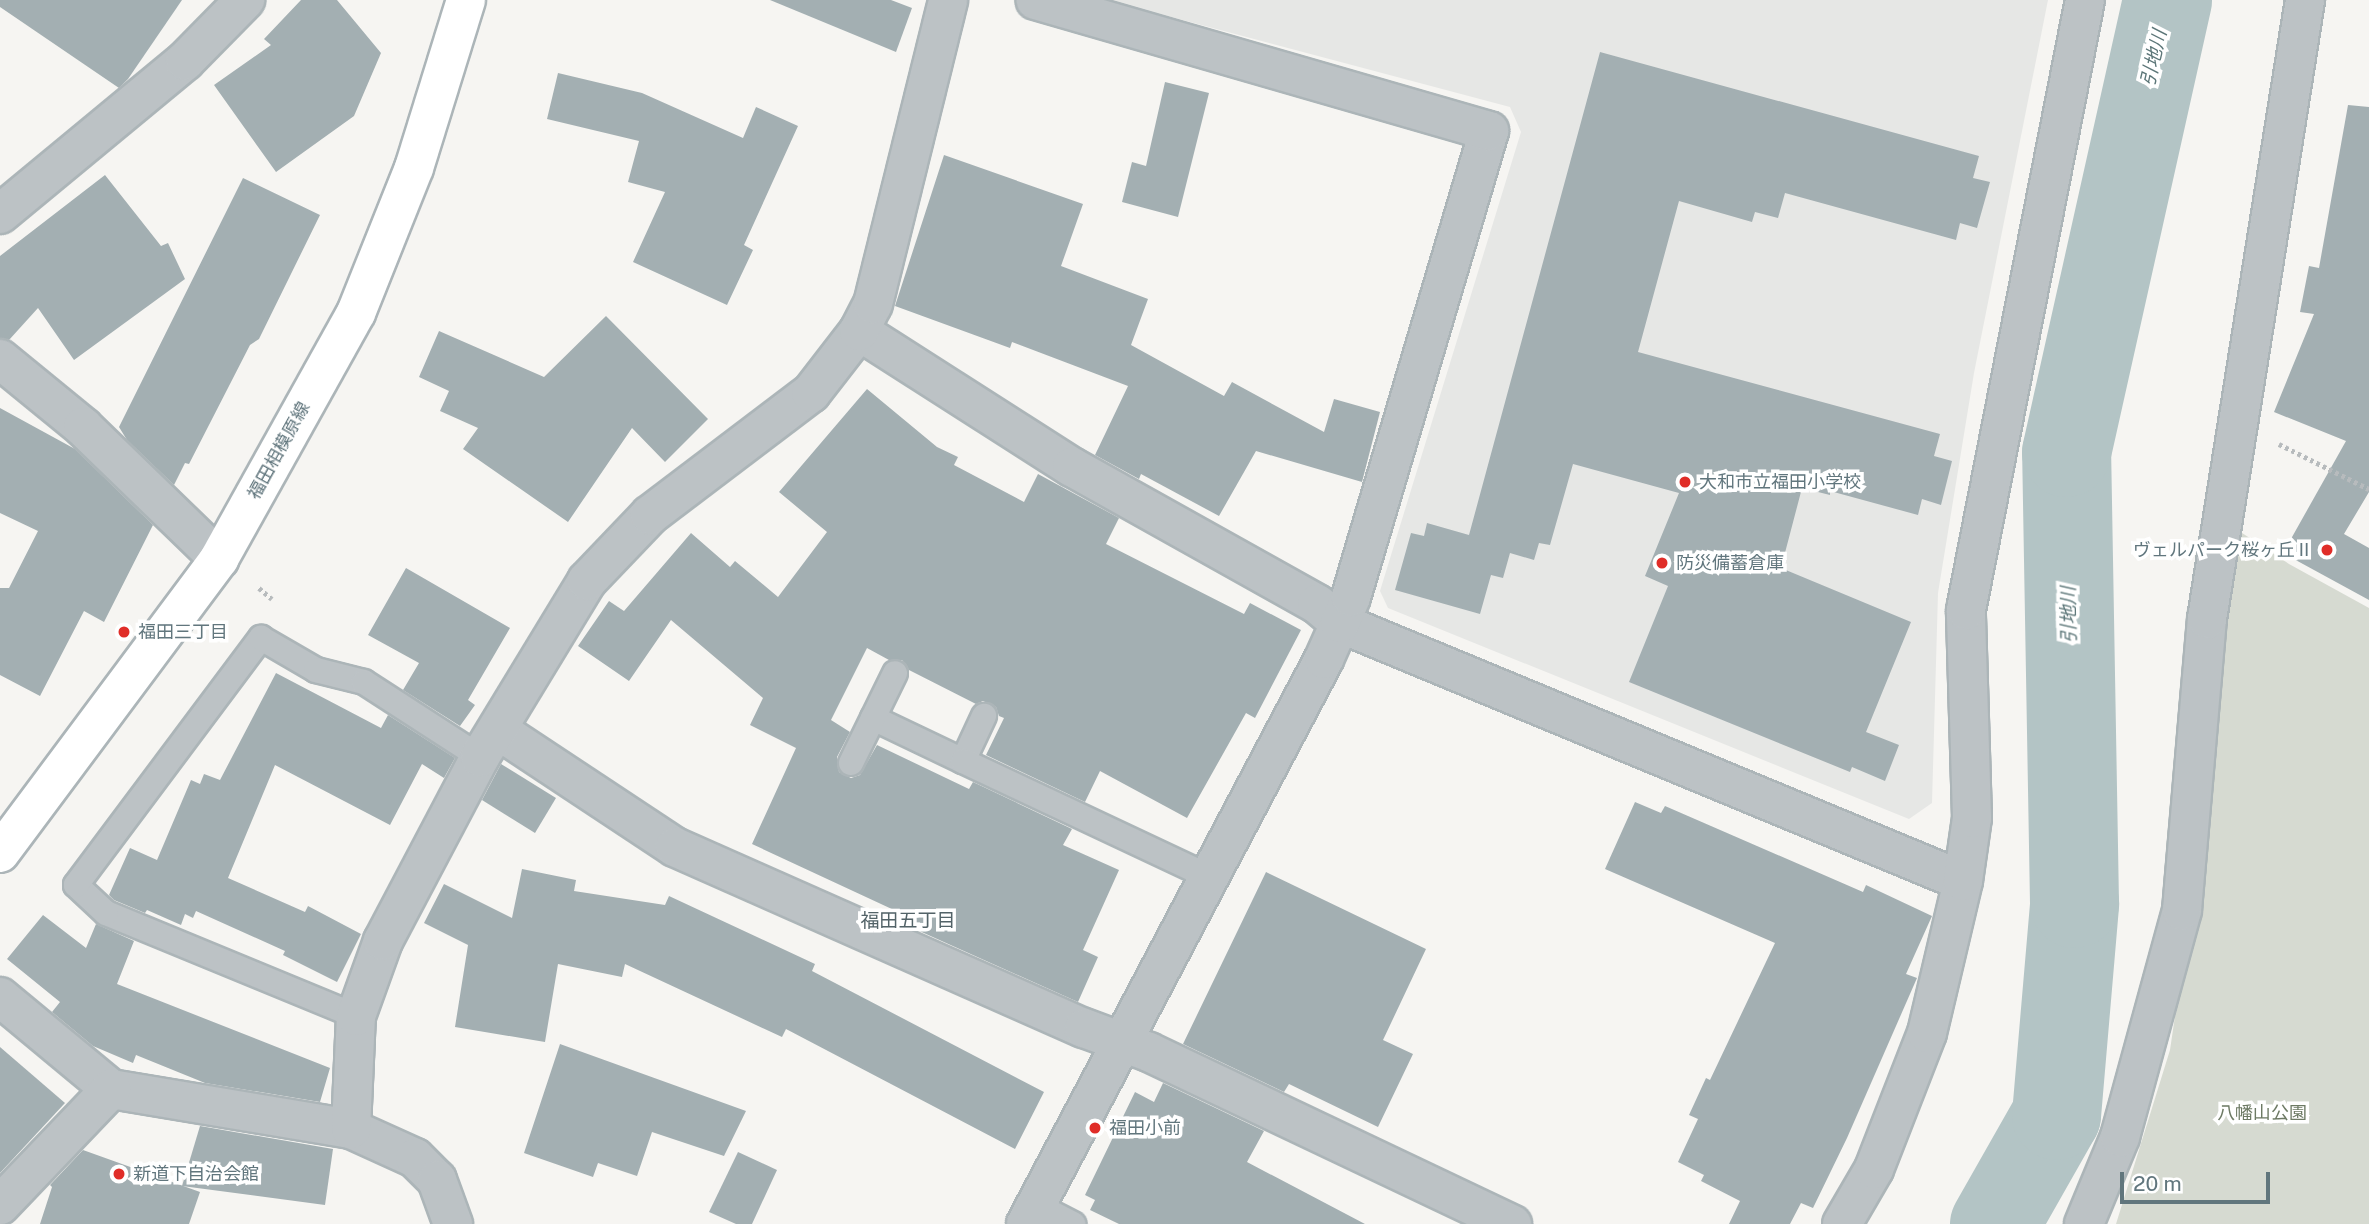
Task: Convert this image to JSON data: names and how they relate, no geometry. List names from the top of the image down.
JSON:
{
  "streets": {
    "street": ["福田相模原線"]
  },
  "districts": ["福田五丁目"],
  "water": ["引地川"],
  "parks": ["八幡山公園"],
  "places": [
    "大和市立福田小学校",
    "ヴェルパーク桜ヶ丘Ⅱ",
    "防災備蓄倉庫",
    "福田三丁目",
    "福田小前",
    "新道下自治会館"
  ],
  "scale_bar": "20 m"
}
